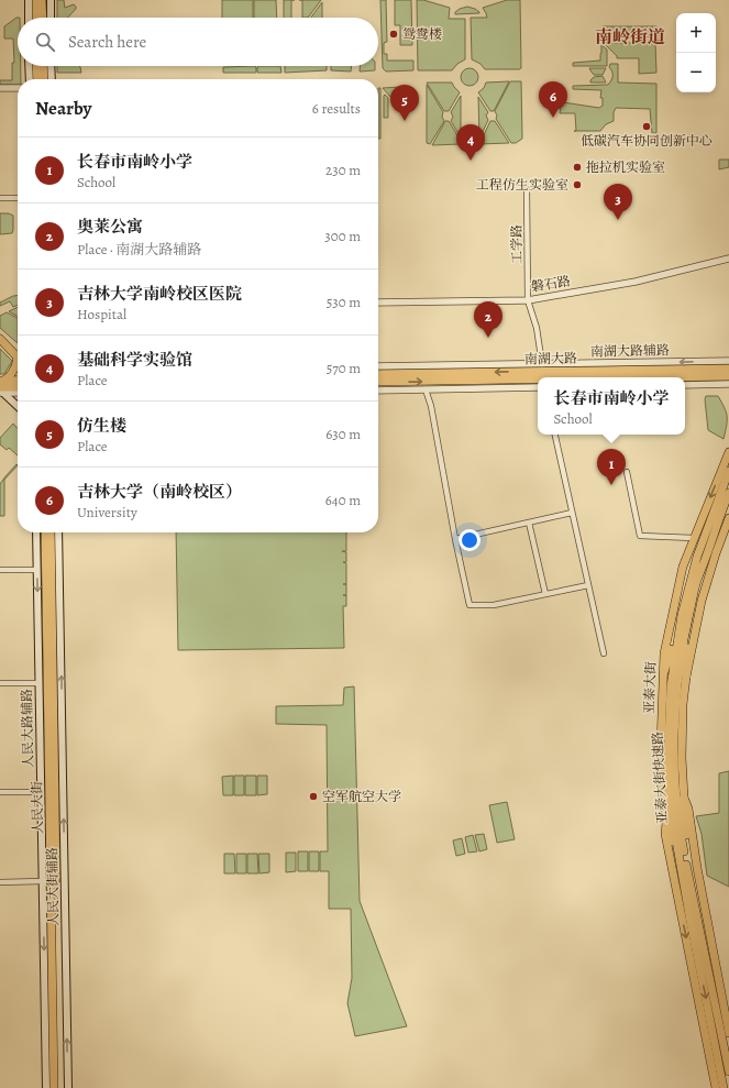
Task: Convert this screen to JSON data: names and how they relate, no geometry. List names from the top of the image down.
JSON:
{
  "streets": {
    "main road": [
      "南湖大路",
      "亚泰大街",
      "人民大路辅路",
      "亚泰大街快速路",
      "人民大街",
      "人民大街辅路"
    ],
    "street": ["工学路", "磐石路", "南湖大路辅路"]
  },
  "crossings": [
    ["工学路", "磐石路"],
    ["工学路", "南湖大路辅路"]
  ],
  "one_way": ["南湖大路辅路", "人民大路辅路", "人民大街辅路"],
  "districts": ["南岭街道"],
  "places": [
    "鸳鸯楼",
    "低碳汽车协同创新中心",
    "拖拉机实验室",
    "工程仿生实验室",
    "空军航空大学"
  ],
  "page": {
    "map_buttons": ["+", "−"],
    "search": "Search here",
    "heading": ["Nearby", "6 results"],
    "pins": [
      "6",
      "5",
      "4",
      "3",
      "2",
      "1"
    ],
    "list": [
      {
        "mark": "1",
        "name": "长春市南岭小学",
        "note": "School",
        "value": "230 m"
      },
      {
        "mark": "2",
        "name": "奥莱公寓",
        "note": "Place · 南湖大路辅路",
        "value": "300 m"
      },
      {
        "mark": "3",
        "name": "吉林大学南岭校区医院",
        "note": "Hospital",
        "value": "530 m"
      },
      {
        "mark": "4",
        "name": "基础科学实验馆",
        "note": "Place",
        "value": "570 m"
      },
      {
        "mark": "5",
        "name": "仿生楼",
        "note": "Place",
        "value": "630 m"
      },
      {
        "mark": "6",
        "name": "吉林大学（南岭校区）",
        "note": "University",
        "value": "640 m"
      }
    ],
    "popup": ["长春市南岭小学", "School"]
  }
}
